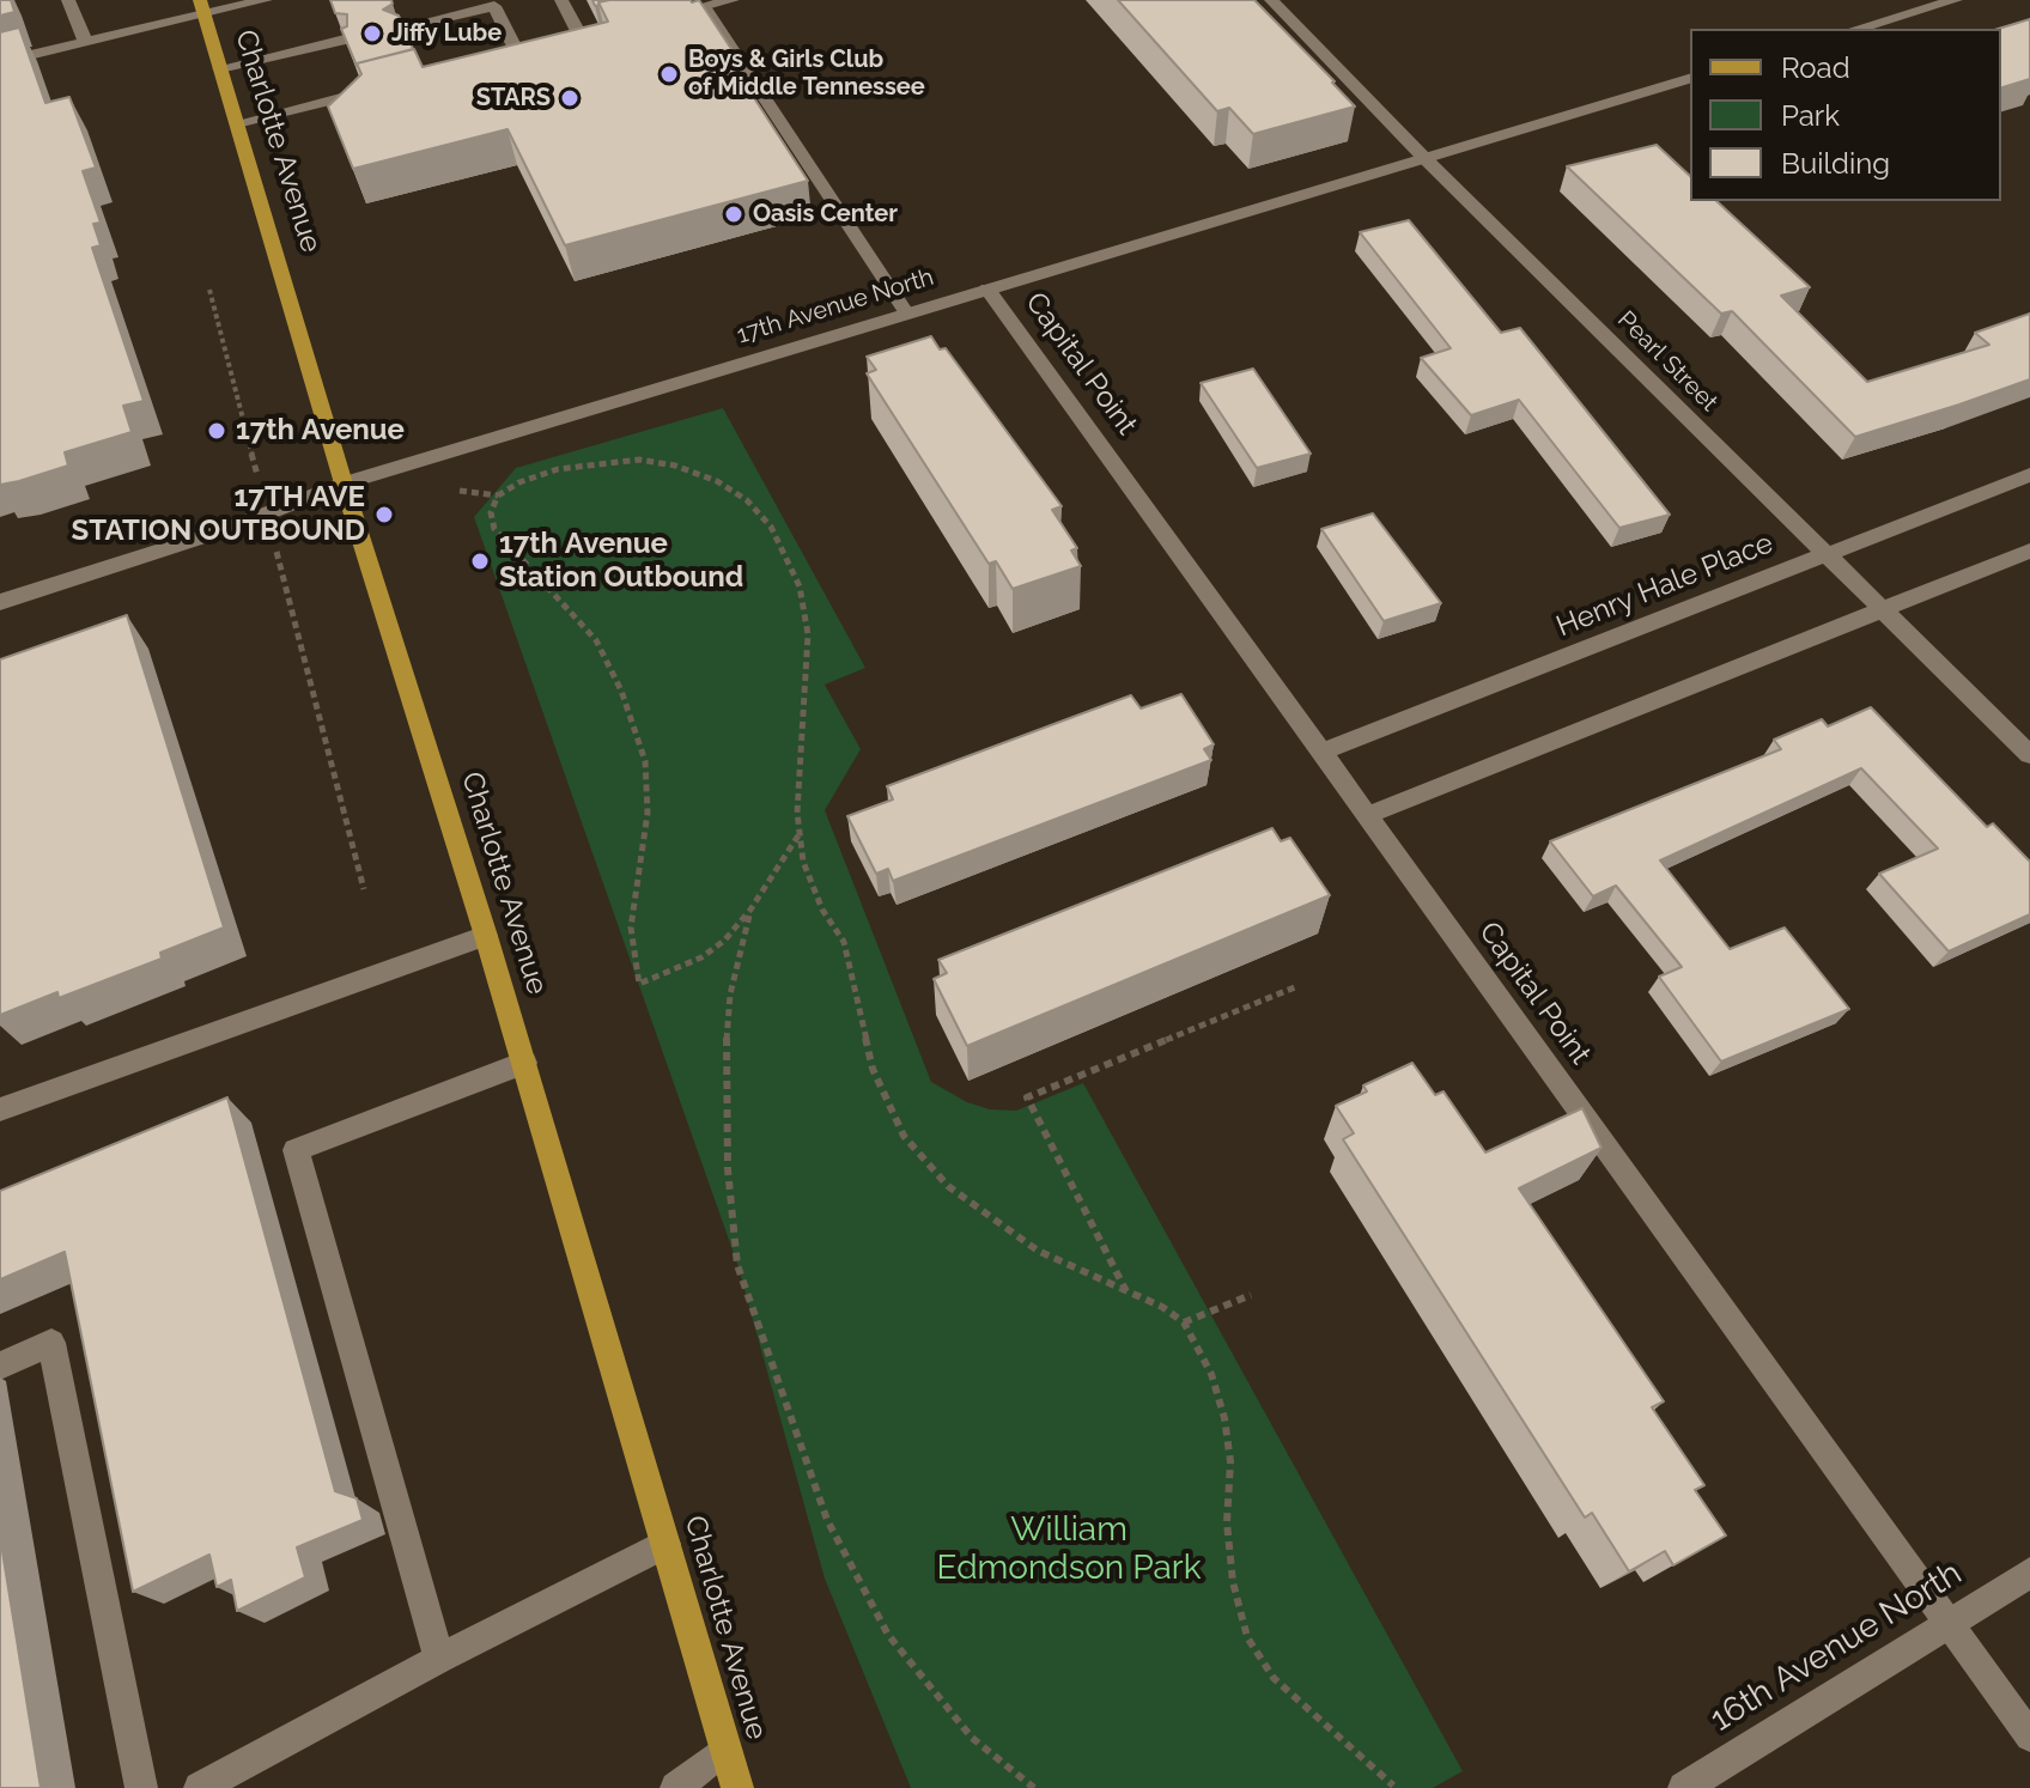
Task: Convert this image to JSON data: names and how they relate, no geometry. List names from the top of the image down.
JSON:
{
  "streets": {
    "main road": ["Charlotte Avenue"],
    "street": [
      "17th Avenue North",
      "Pearl Street",
      "Capital Point",
      "Henry Hale Place",
      "16th Avenue North"
    ]
  },
  "crossings": [
    ["Charlotte Avenue", "17th Avenue North"],
    ["17th Avenue North", "Pearl Street"],
    ["17th Avenue North", "Capital Point"],
    ["Pearl Street", "Henry Hale Place"],
    ["Capital Point", "Henry Hale Place"],
    ["Capital Point", "16th Avenue North"]
  ],
  "parks": ["William Edmondson Park"],
  "places": [
    "Jiffy Lube",
    "Boys & Girls Club of Middle Tennessee",
    "STARS",
    "Oasis Center",
    "17th Avenue",
    "17TH AVE STATION OUTBOUND",
    "17th Avenue Station Outbound"
  ],
  "legend": ["Road", "Park", "Building"]
}
